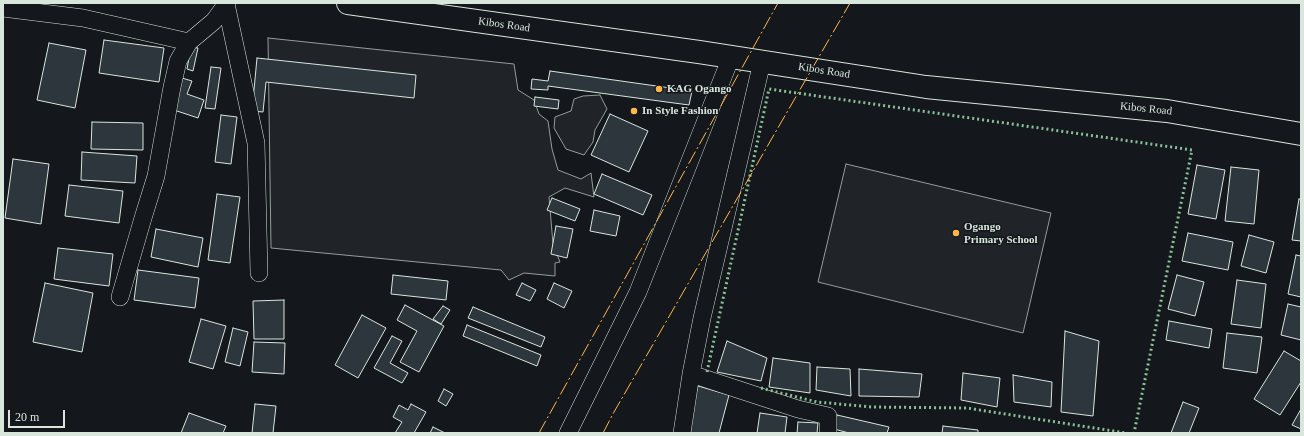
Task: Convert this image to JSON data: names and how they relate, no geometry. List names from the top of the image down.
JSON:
{
  "streets": {
    "main road": ["Kibos Road"]
  },
  "places": ["KAG Ogango", "In Style Fashion", "Ogango Primary School"],
  "scale_bar": "20 m"
}
